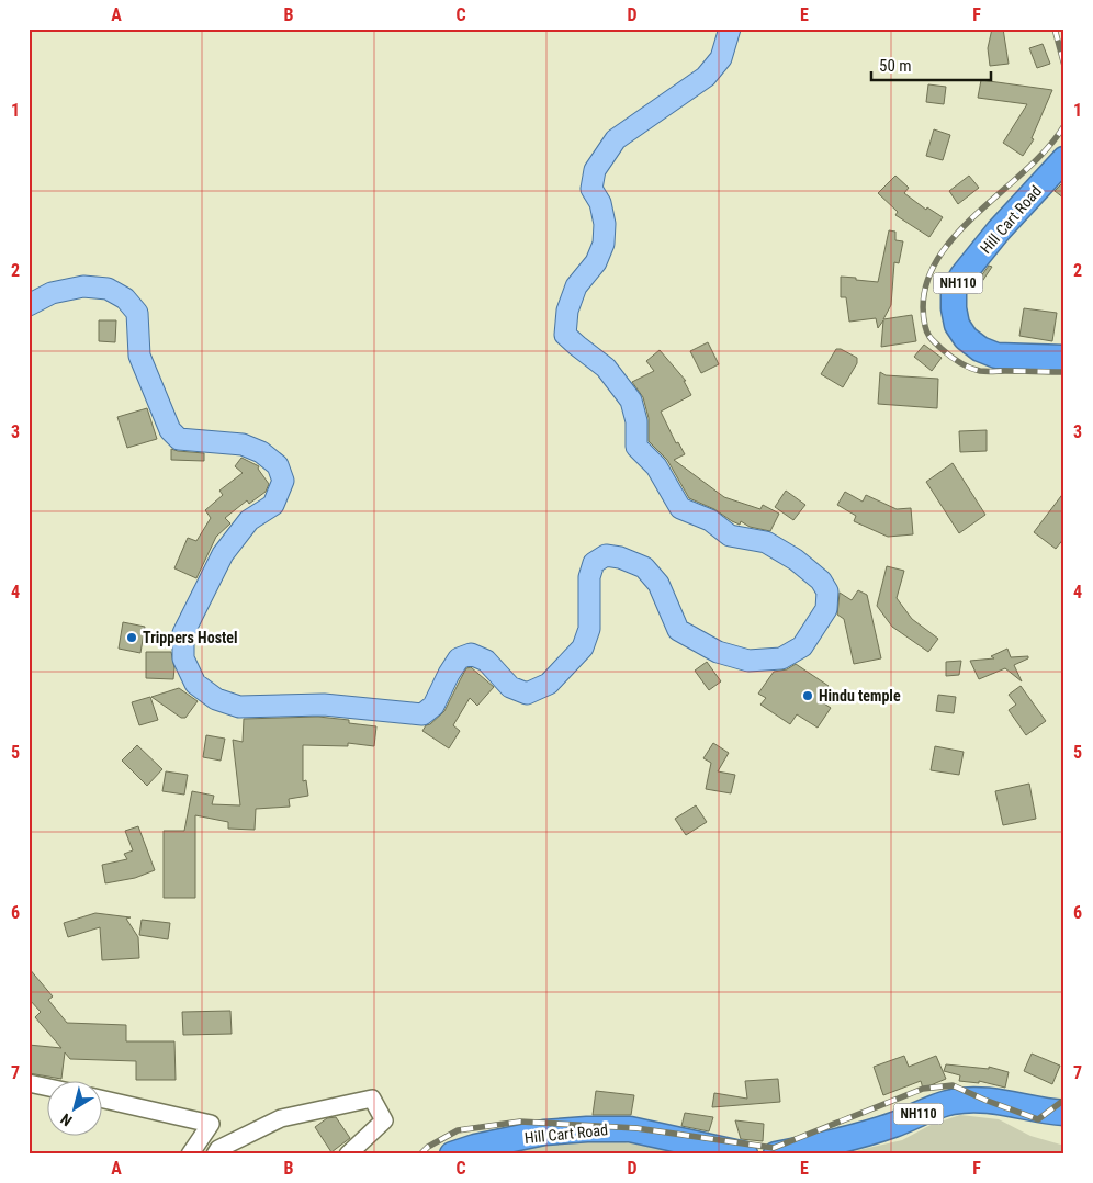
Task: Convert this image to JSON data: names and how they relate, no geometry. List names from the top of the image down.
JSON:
{
  "streets": {
    "highway": ["Hill Cart Road", "NH110"]
  },
  "places": ["Trippers Hostel", "Hindu temple"],
  "scale_bar": "50 m",
  "north": "bottom left",
  "grid": {
    "columns": [
      "A",
      "B",
      "C",
      "D",
      "E",
      "F"
    ],
    "rows": [
      "1",
      "2",
      "3",
      "4",
      "5",
      "6",
      "7"
    ]
  }
}
